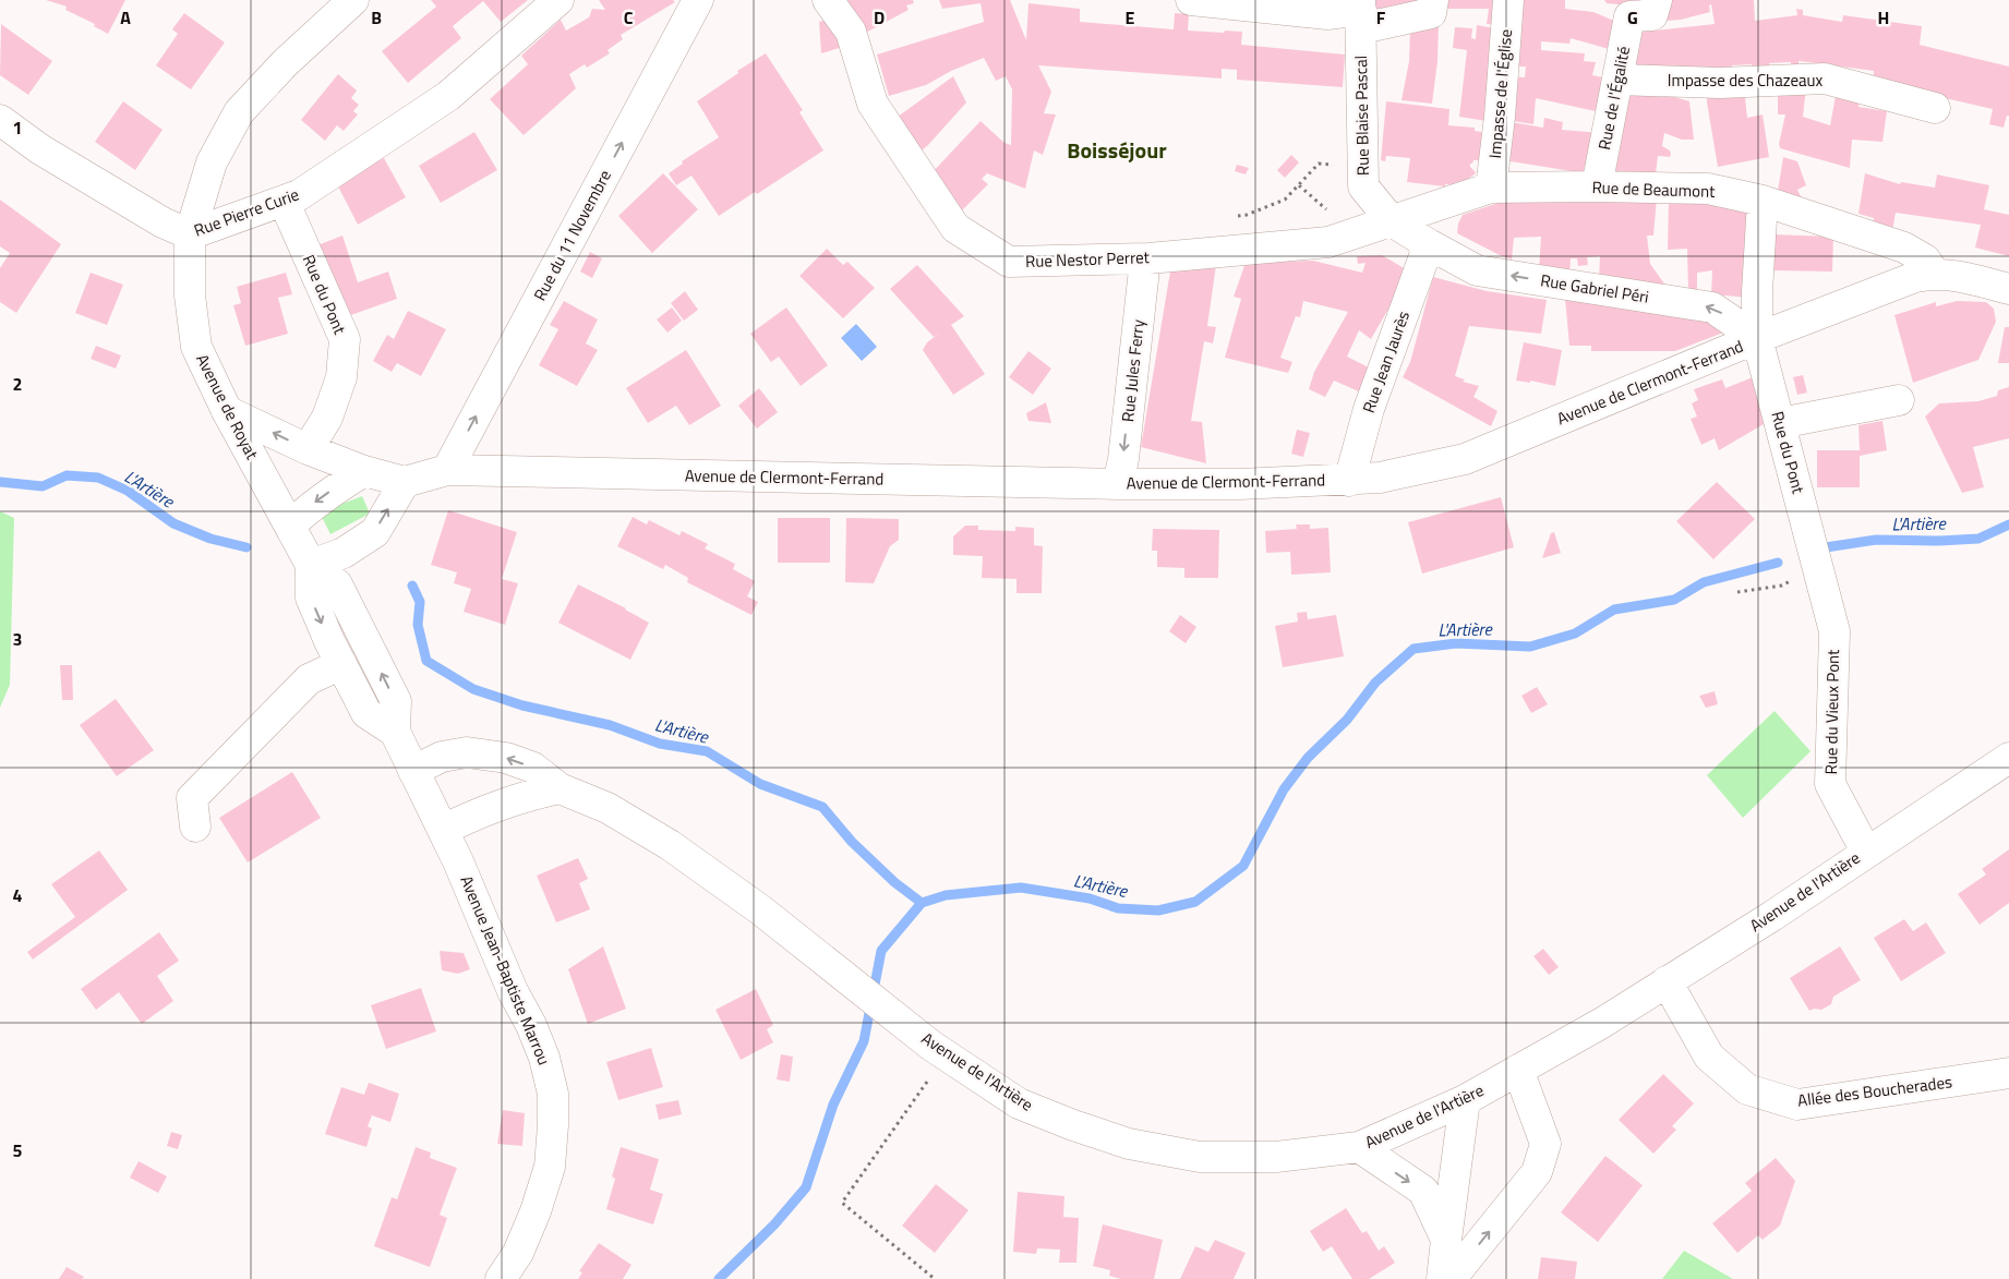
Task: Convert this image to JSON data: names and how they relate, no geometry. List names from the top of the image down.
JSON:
{
  "streets": {
    "street": [
      "Impasse des Chazeaux",
      "Impasse de l'Église",
      "Rue de l'Égalité",
      "Rue Blaise Pascal",
      "Rue de Beaumont",
      "Rue Pierre Curie",
      "Rue du 11 Novembre",
      "Rue Nestor Perret",
      "Rue Gabriel Péri",
      "Rue du Pont",
      "Rue Jean Jaurès",
      "Rue Jules Ferry",
      "Avenue de Clermont-Ferrand",
      "Avenue de Royat",
      "Rue du Vieux Pont",
      "Avenue de l'Artière",
      "Avenue Jean-Baptiste Marrou",
      "Allée des Boucherades"
    ]
  },
  "crossings": [
    ["Impasse des Chazeaux", "Rue de l'Égalité"],
    ["Impasse de l'Église", "Rue de Beaumont"],
    ["Rue de l'Égalité", "Rue de Beaumont"],
    ["Rue Blaise Pascal", "Rue de Beaumont"],
    ["Rue Blaise Pascal", "Rue Nestor Perret"],
    ["Rue Blaise Pascal", "Rue Gabriel Péri"],
    ["Rue Blaise Pascal", "Rue Jean Jaurès"],
    ["Rue de Beaumont", "Rue Nestor Perret"],
    ["Rue de Beaumont", "Rue du Pont"],
    ["Rue de Beaumont", "Avenue de Clermont-Ferrand"],
    ["Rue Pierre Curie", "Rue du Pont"],
    ["Rue Pierre Curie", "Avenue de Royat"],
    ["Rue du 11 Novembre", "Avenue de Clermont-Ferrand"],
    ["Rue Nestor Perret", "Rue Jules Ferry"],
    ["Rue Gabriel Péri", "Rue du Pont"],
    ["Rue Gabriel Péri", "Rue Jean Jaurès"],
    ["Rue Gabriel Péri", "Avenue de Clermont-Ferrand"],
    ["Rue du Pont", "Avenue de Clermont-Ferrand"],
    ["Rue du Pont", "Rue du Vieux Pont"],
    ["Rue Jean Jaurès", "Avenue de Clermont-Ferrand"],
    ["Rue Jules Ferry", "Avenue de Clermont-Ferrand"],
    ["Avenue de Royat", "Avenue Jean-Baptiste Marrou"],
    ["Rue du Vieux Pont", "Avenue de l'Artière"],
    ["Avenue de l'Artière", "Avenue Jean-Baptiste Marrou"],
    ["Avenue de l'Artière", "Allée des Boucherades"]
  ],
  "one_way": ["Rue du 11 Novembre", "Rue Gabriel Péri", "Rue Jules Ferry"],
  "districts": ["Boisséjour"],
  "water": ["L'Artière"],
  "grid": {
    "columns": [
      "A",
      "B",
      "C",
      "D",
      "E",
      "F",
      "G",
      "H"
    ],
    "rows": [
      "1",
      "2",
      "3",
      "4",
      "5"
    ]
  }
}
